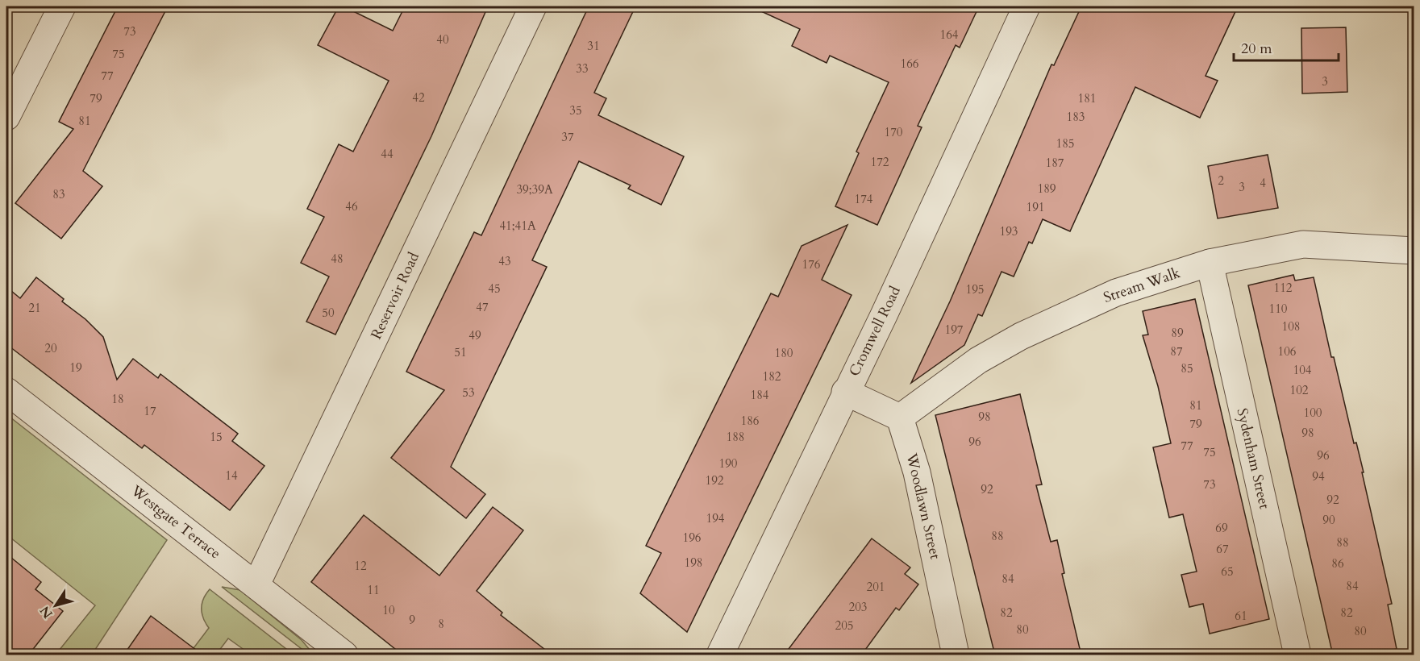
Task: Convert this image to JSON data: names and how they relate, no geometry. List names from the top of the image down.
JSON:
{
  "streets": {
    "street": [
      "Stream Walk",
      "Reservoir Road",
      "Cromwell Road",
      "Sydenham Street",
      "Woodlawn Street",
      "Westgate Terrace"
    ]
  },
  "crossings": [
    ["Stream Walk", "Sydenham Street"],
    ["Stream Walk", "Woodlawn Street"],
    ["Reservoir Road", "Westgate Terrace"]
  ],
  "house_numbers": [
    "73",
    "164",
    "40",
    "31",
    "75",
    "166",
    "33",
    "77",
    "3",
    "42",
    "79",
    "181",
    "35",
    "183",
    "81",
    "170",
    "37",
    "185",
    "44",
    "172",
    "187",
    "2",
    "4",
    "3",
    "189",
    "39;39A",
    "83",
    "174",
    "46",
    "191",
    "41;41A",
    "193",
    "48",
    "43",
    "176",
    "112",
    "45",
    "195",
    "47",
    "21",
    "110",
    "50",
    "108",
    "197",
    "89",
    "49",
    "20",
    "87",
    "106",
    "51",
    "180",
    "19",
    "85",
    "104",
    "182",
    "102",
    "53",
    "184",
    "18",
    "81",
    "17",
    "100",
    "98",
    "186",
    "79",
    "98",
    "15",
    "188",
    "96",
    "77",
    "75",
    "96",
    "190",
    "14",
    "94",
    "192",
    "73",
    "92",
    "92",
    "194",
    "90",
    "69",
    "88",
    "196",
    "88",
    "67",
    "198",
    "86",
    "12",
    "65",
    "84",
    "84",
    "201",
    "11",
    "203",
    "10",
    "82",
    "82",
    "61",
    "9",
    "8",
    "205",
    "80",
    "80"
  ],
  "scale_bar": "20 m",
  "north": "bottom left"
}
